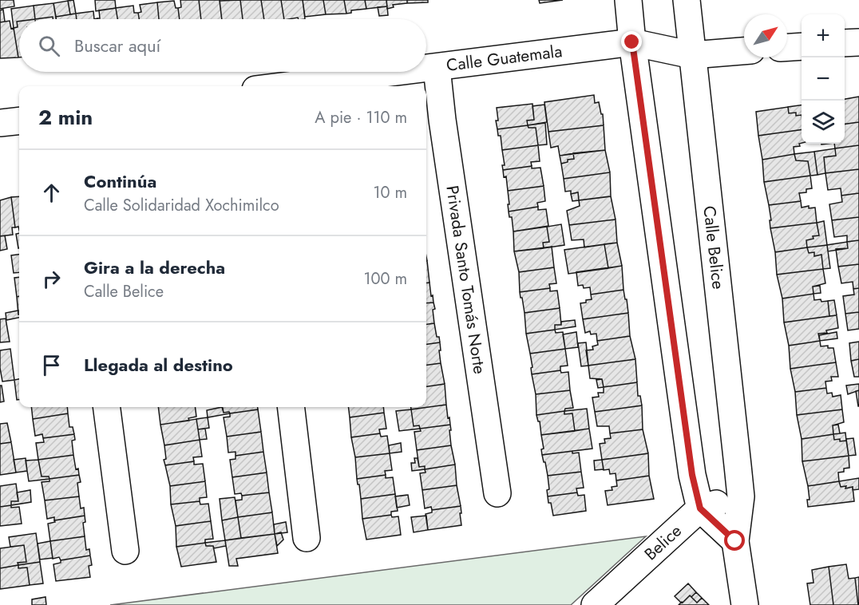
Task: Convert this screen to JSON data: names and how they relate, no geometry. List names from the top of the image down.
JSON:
{
  "streets": {
    "street": [
      "Calle Guatemala",
      "Calle Belice",
      "Privada Santo Tomás Norte",
      "Belice"
    ]
  },
  "crossings": [
    ["Calle Guatemala", "Calle Belice"],
    ["Calle Guatemala", "Privada Santo Tomás Norte"],
    ["Calle Belice", "Belice"]
  ],
  "north": "top right",
  "page": {
    "map_buttons": ["+", "−"],
    "search": "Buscar aquí",
    "heading": ["2 min", "A pie · 110 m"],
    "list": [
      ["Continúa", "Calle Solidaridad Xochimilco", "10 m"],
      ["Gira a la derecha", "Calle Belice", "100 m"],
      "Llegada al destino"
    ]
  }
}
